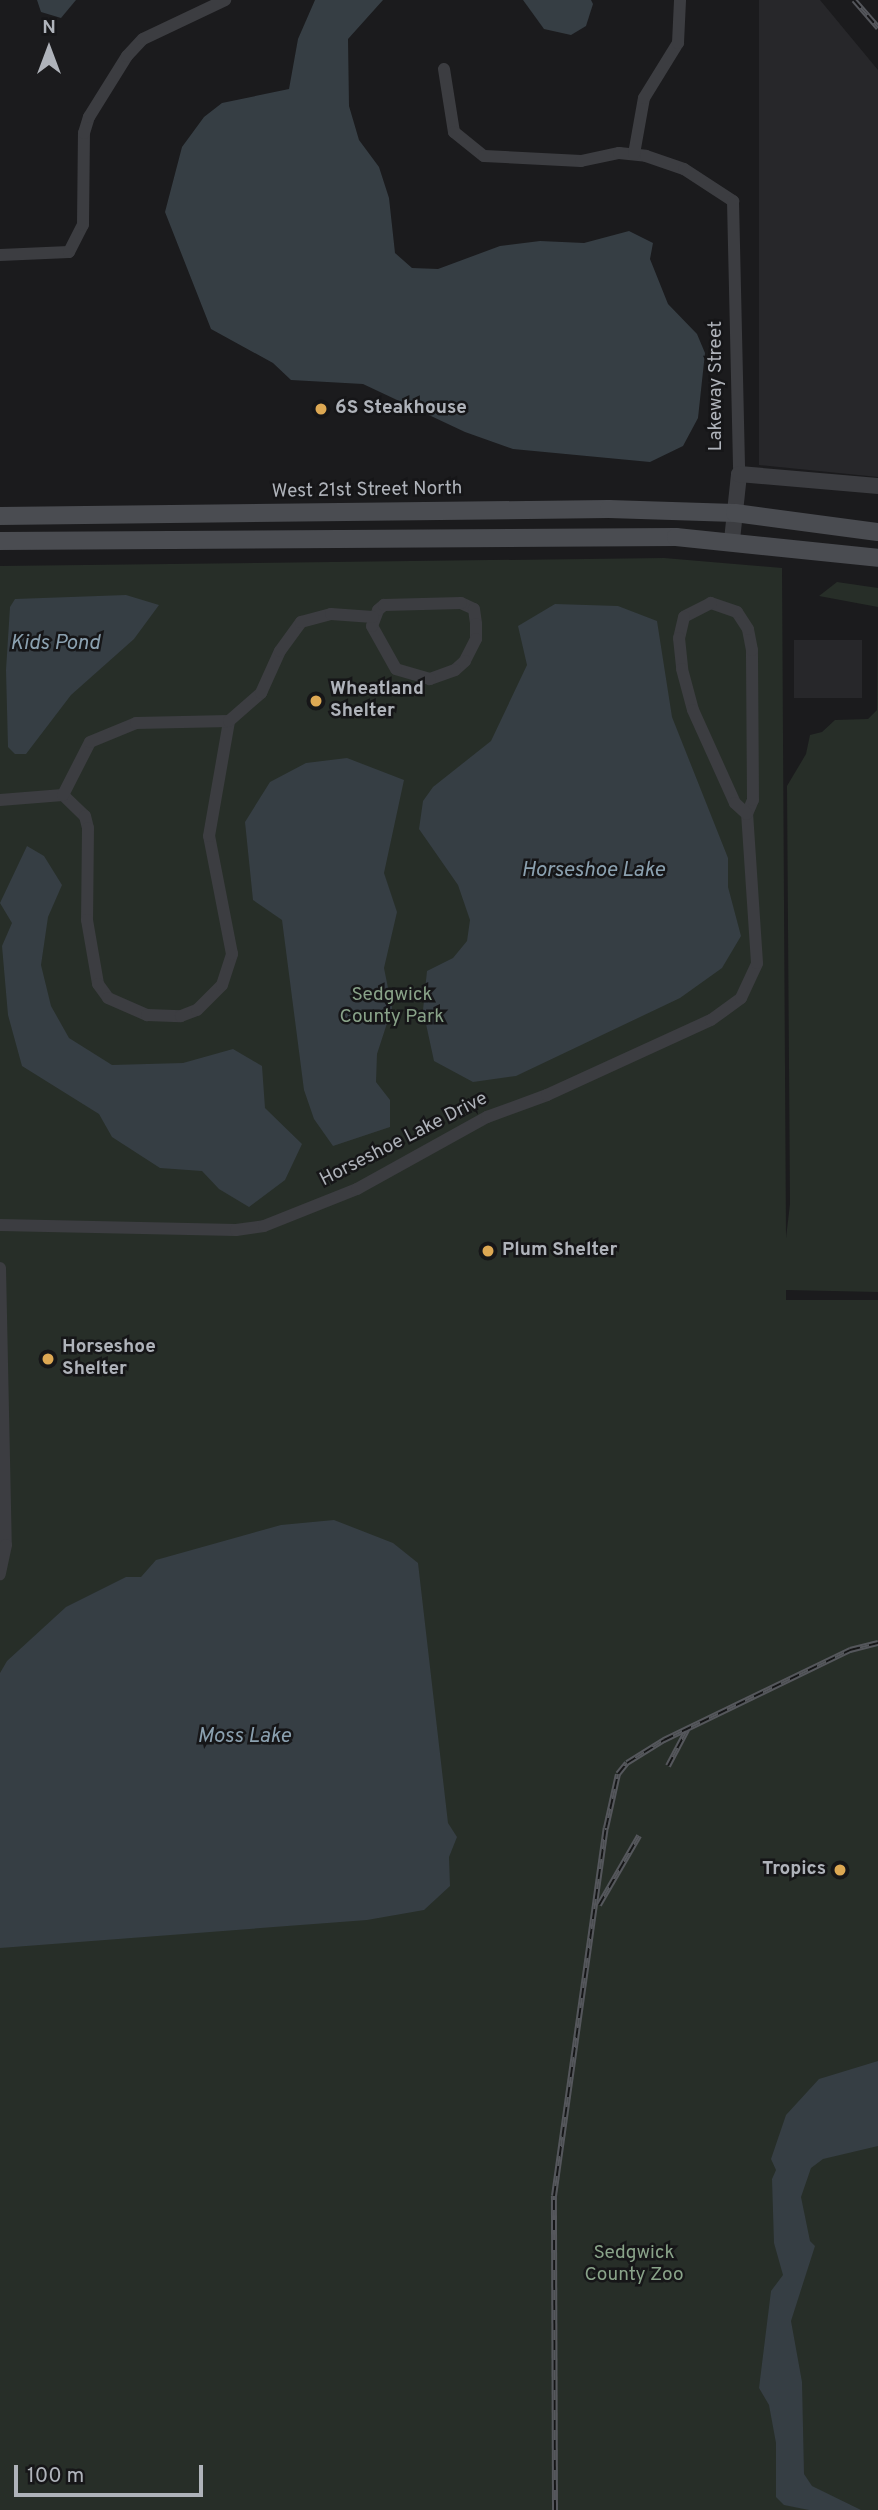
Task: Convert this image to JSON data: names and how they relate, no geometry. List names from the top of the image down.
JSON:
{
  "streets": {
    "main road": ["West 21st Street North"],
    "street": ["Lakeway Street", "Horseshoe Lake Drive"]
  },
  "crossings": [
    ["Lakeway Street", "West 21st Street North"]
  ],
  "water": ["Kids Pond", "Horseshoe Lake", "Moss Lake"],
  "parks": ["Sedgwick County Park", "Sedgwick County Zoo"],
  "places": [
    "6S Steakhouse",
    "Wheatland Shelter",
    "Plum Shelter",
    "Horseshoe Shelter",
    "Tropics"
  ],
  "scale_bar": "100 m",
  "north": "top"
}
